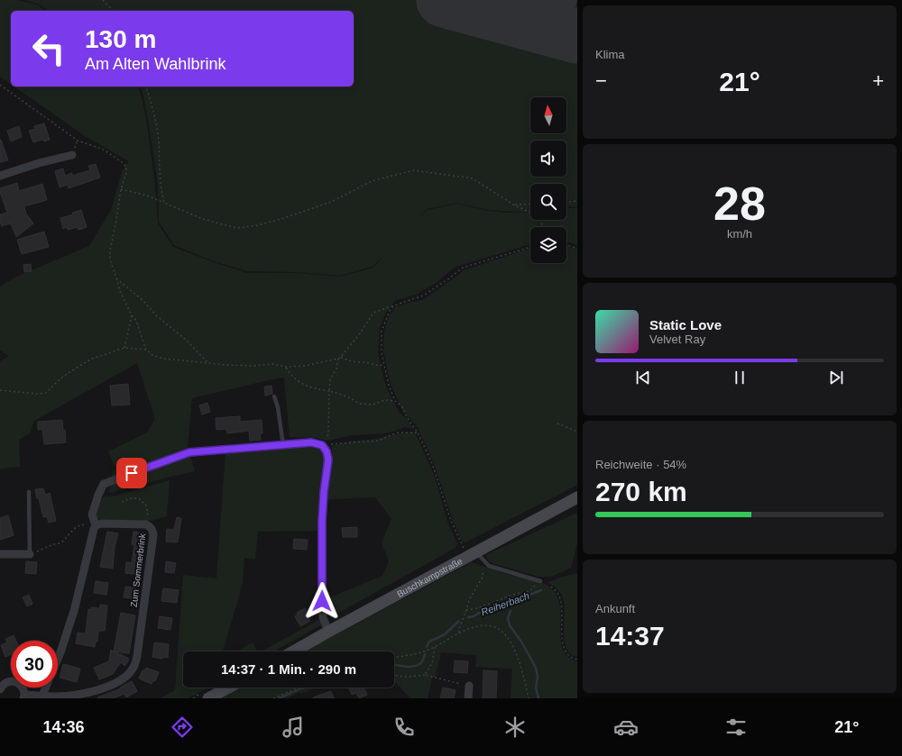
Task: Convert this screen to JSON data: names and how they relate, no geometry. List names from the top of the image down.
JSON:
{
  "streets": {
    "main road": ["Buschkampstraße"],
    "street": ["Zum Sommerbrink"]
  },
  "water": ["Reiherbach"],
  "north": "top",
  "page": {
    "tile": [
      "Klima",
      ["28", "km/h"],
      ["Reichweite · 54%", "270 km"],
      ["Ankunft", "14:37"]
    ],
    "turn": ["130 m", "Am Alten Wahlbrink"],
    "heat": ["−", "21°", "+"],
    "song": ["Static Love", "Velvet Ray"],
    "limit": "30",
    "trip": "14:37 · 1 Min. · 290 m",
    "tabs": ["14:36", "21°"]
  }
}
